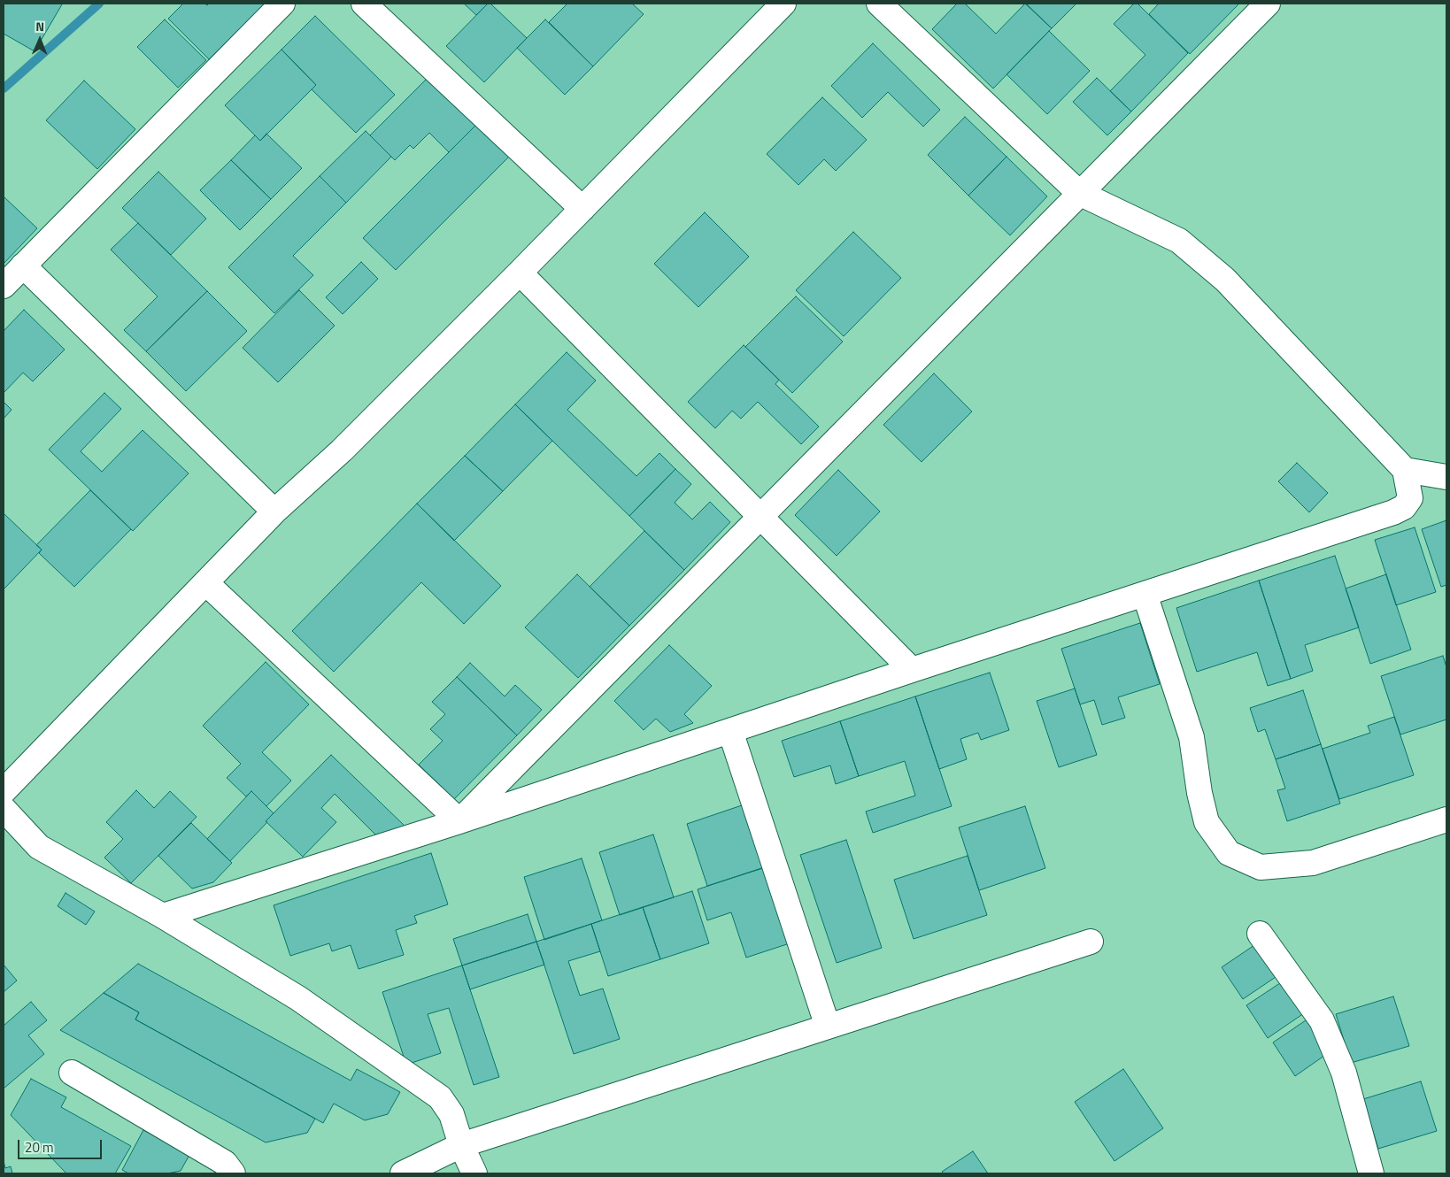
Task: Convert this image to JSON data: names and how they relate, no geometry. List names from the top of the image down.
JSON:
{
  "scale_bar": "20 m",
  "north": "top"
}
